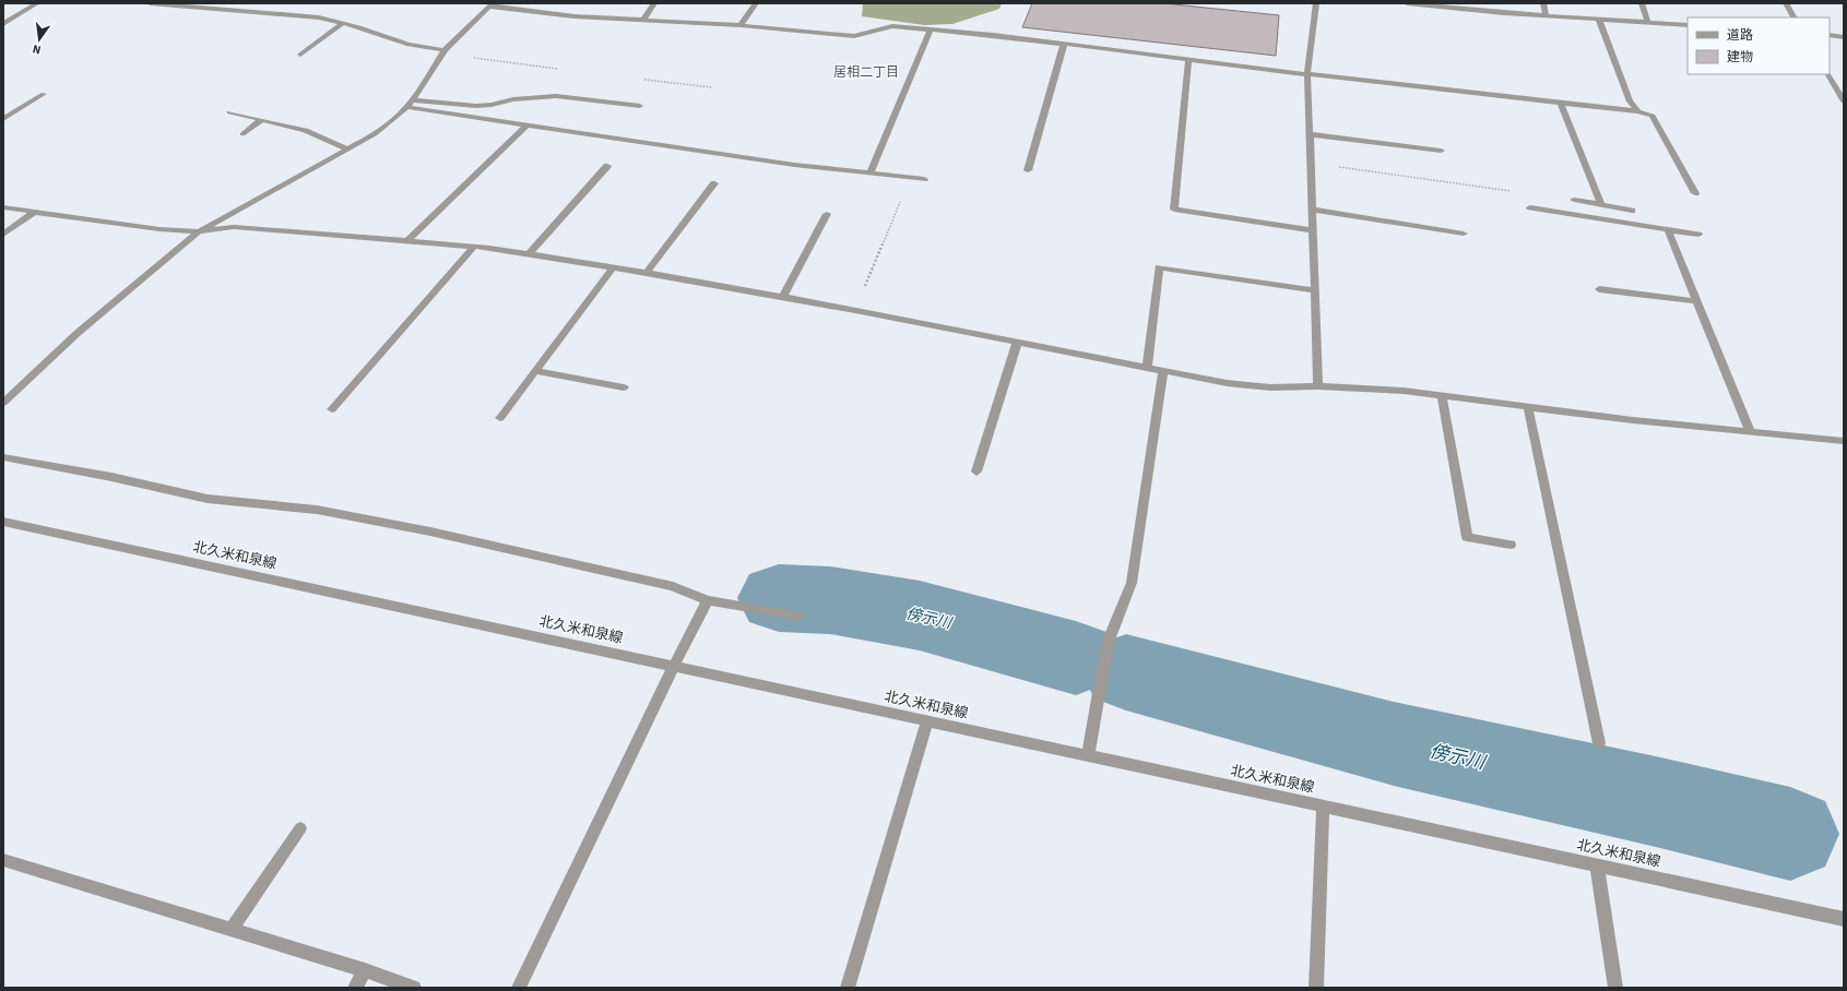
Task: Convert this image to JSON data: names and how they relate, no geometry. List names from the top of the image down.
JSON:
{
  "streets": {
    "street": ["北久米和泉線"]
  },
  "districts": ["居相二丁目"],
  "water": ["傍示川"],
  "legend": ["道路", "建物"],
  "north": "bottom"
}
